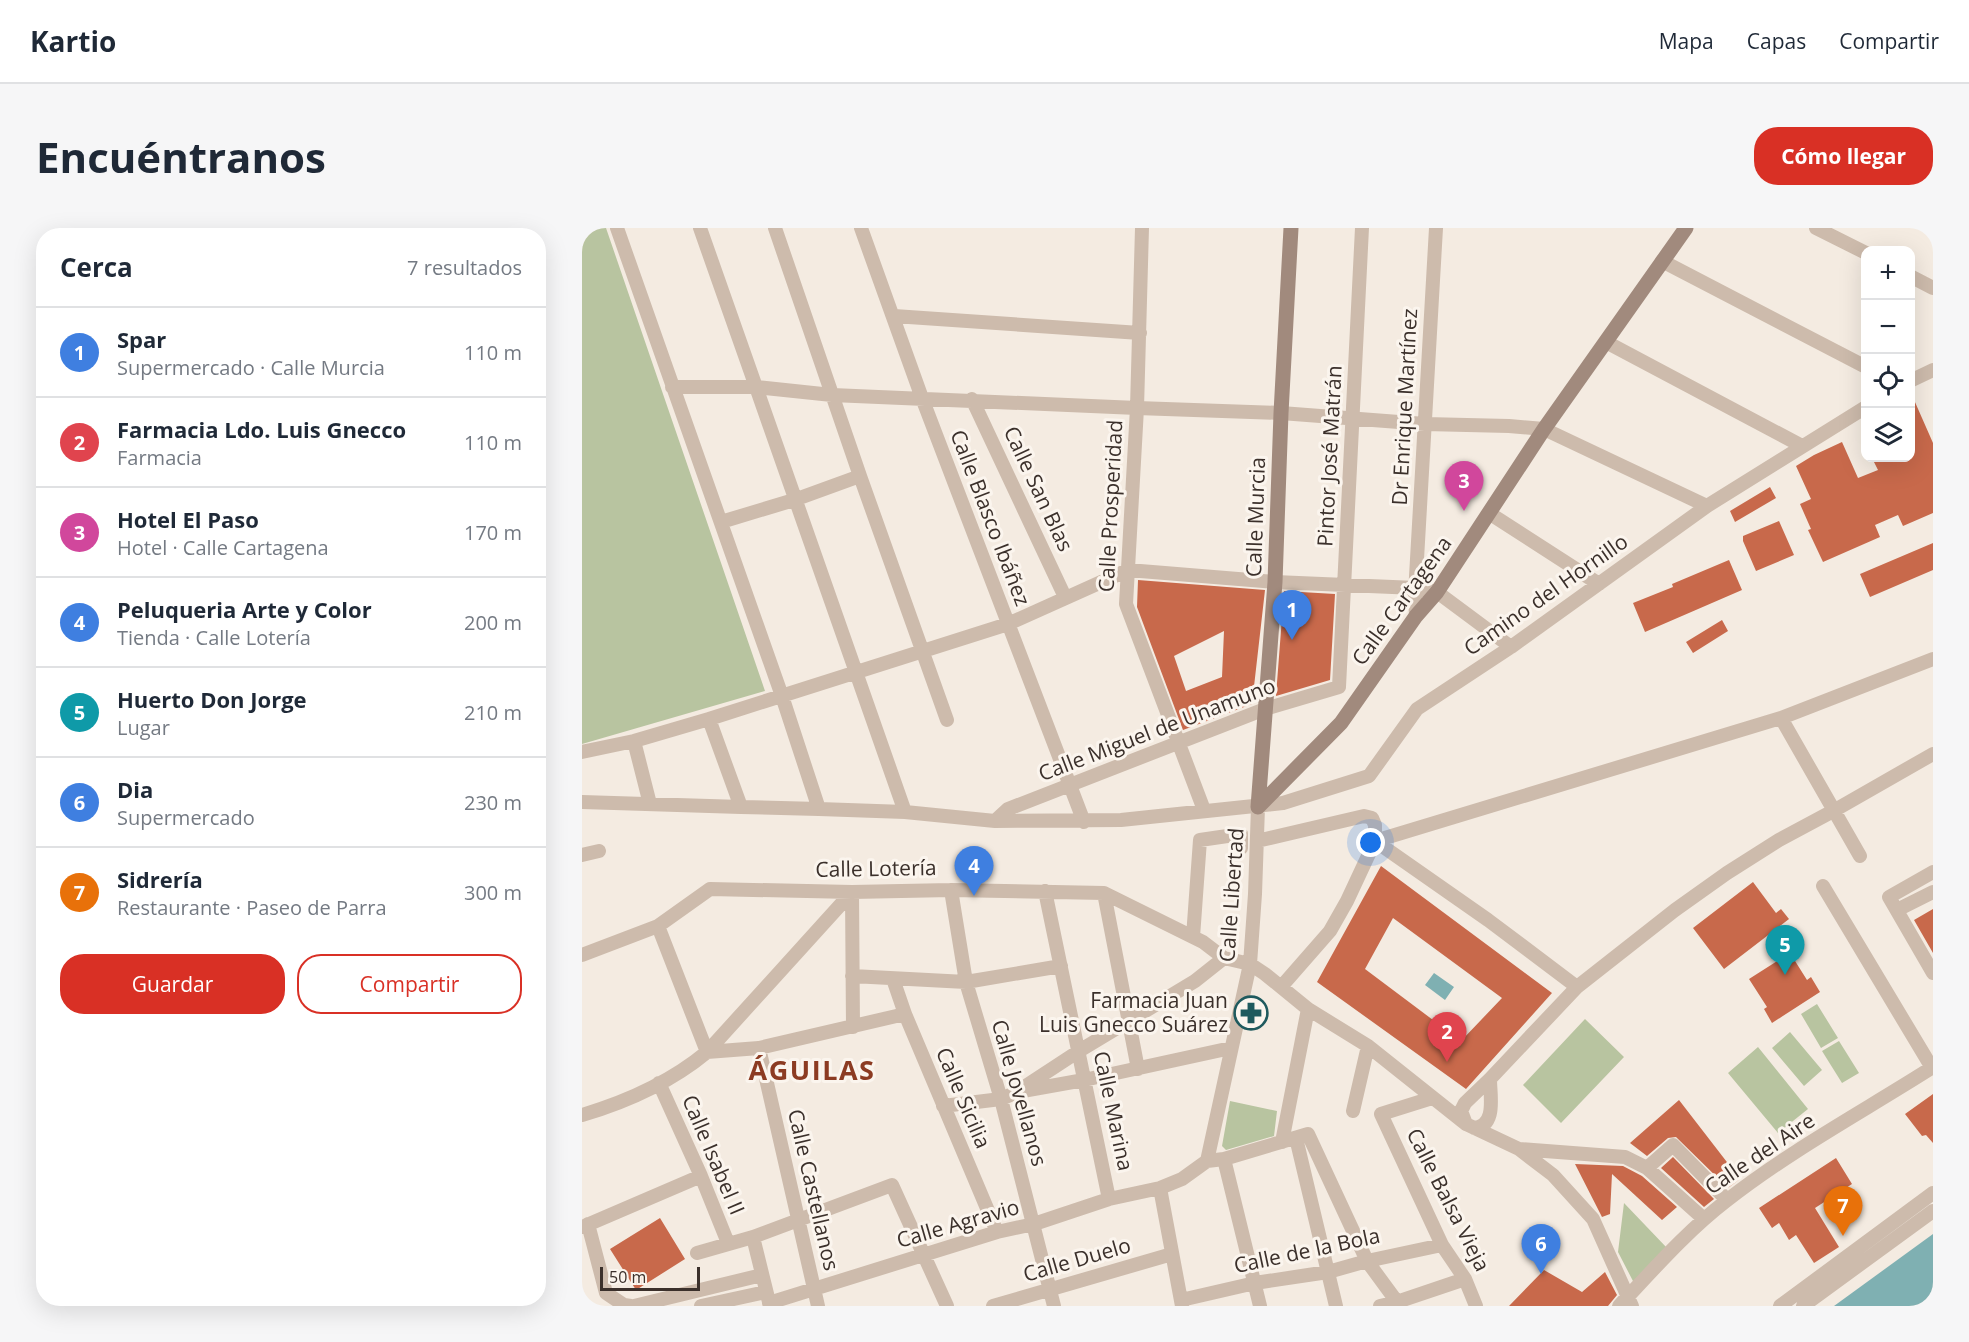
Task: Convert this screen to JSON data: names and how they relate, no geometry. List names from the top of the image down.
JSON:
{
  "streets": {
    "main road": ["Calle Murcia", "Calle Cartagena"],
    "street": [
      "Dr Enrique Martínez",
      "Pintor José Matrán",
      "Calle San Blas",
      "Calle Prosperidad",
      "Calle Blasco Ibáñez",
      "Camino del Hornillo",
      "Calle Miguel de Unamuno",
      "Calle Lotería",
      "Calle Libertad",
      "Calle Jovellanos",
      "Calle Sicilia",
      "Calle Marina",
      "Calle del Aire",
      "Calle Isabel II",
      "Calle Castellanos",
      "Calle Balsa Vieja",
      "Calle Agravio",
      "Calle de la Bola",
      "Calle Duelo"
    ]
  },
  "crossings": [
    ["Dr Enrique Martínez", "Calle Cartagena"],
    ["Pintor José Matrán", "Calle Miguel de Unamuno"],
    ["Calle Prosperidad", "Camino del Hornillo"],
    ["Calle Prosperidad", "Calle Miguel de Unamuno"],
    ["Calle Murcia", "Camino del Hornillo"],
    ["Calle Murcia", "Calle Cartagena"],
    ["Calle Murcia", "Calle Miguel de Unamuno"],
    ["Calle Murcia", "Calle Libertad"],
    ["Calle Blasco Ibáñez", "Camino del Hornillo"],
    ["Calle Blasco Ibáñez", "Calle Miguel de Unamuno"],
    ["Camino del Hornillo", "Calle Cartagena"],
    ["Camino del Hornillo", "Calle Miguel de Unamuno"],
    ["Camino del Hornillo", "Calle Libertad"],
    ["Calle Cartagena", "Calle Libertad"],
    ["Calle Lotería", "Calle Jovellanos"],
    ["Calle Lotería", "Calle Marina"],
    ["Calle Libertad", "Calle Agravio"],
    ["Calle Jovellanos", "Calle Agravio"],
    ["Calle Jovellanos", "Calle Duelo"],
    ["Calle Sicilia", "Calle Agravio"],
    ["Calle Marina", "Calle Agravio"],
    ["Calle Castellanos", "Calle Agravio"],
    ["Calle Balsa Vieja", "Calle de la Bola"]
  ],
  "districts": ["ÁGUILAS"],
  "places": {
    "pharmacy": ["Farmacia Juan Luis Gnecco Suárez"]
  },
  "scale_bar": "50 m",
  "page": {
    "header": "Kartio",
    "nav": ["Mapa", "Capas", "Compartir"],
    "buttons": [
      "Cómo llegar",
      ["Guardar", "Compartir"]
    ],
    "title": "Encuéntranos",
    "heading": ["Cerca", "7 resultados"],
    "map_buttons": ["+", "−"],
    "list": [
      {
        "mark": "1",
        "name": "Spar",
        "note": "Supermercado · Calle Murcia",
        "value": "110 m"
      },
      {
        "mark": "2",
        "name": "Farmacia Ldo. Luis Gnecco",
        "note": "Farmacia",
        "value": "110 m"
      },
      {
        "mark": "3",
        "name": "Hotel El Paso",
        "note": "Hotel · Calle Cartagena",
        "value": "170 m"
      },
      {
        "mark": "4",
        "name": "Peluqueria Arte y Color",
        "note": "Tienda · Calle Lotería",
        "value": "200 m"
      },
      {
        "mark": "5",
        "name": "Huerto Don Jorge",
        "note": "Lugar",
        "value": "210 m"
      },
      {
        "mark": "6",
        "name": "Dia",
        "note": "Supermercado",
        "value": "230 m"
      },
      {
        "mark": "7",
        "name": "Sidrería",
        "note": "Restaurante · Paseo de Parra",
        "value": "300 m"
      }
    ],
    "pins": [
      "3",
      "1",
      "4",
      "5",
      "2",
      "7",
      "6"
    ],
    "scale": "50 m"
  }
}
